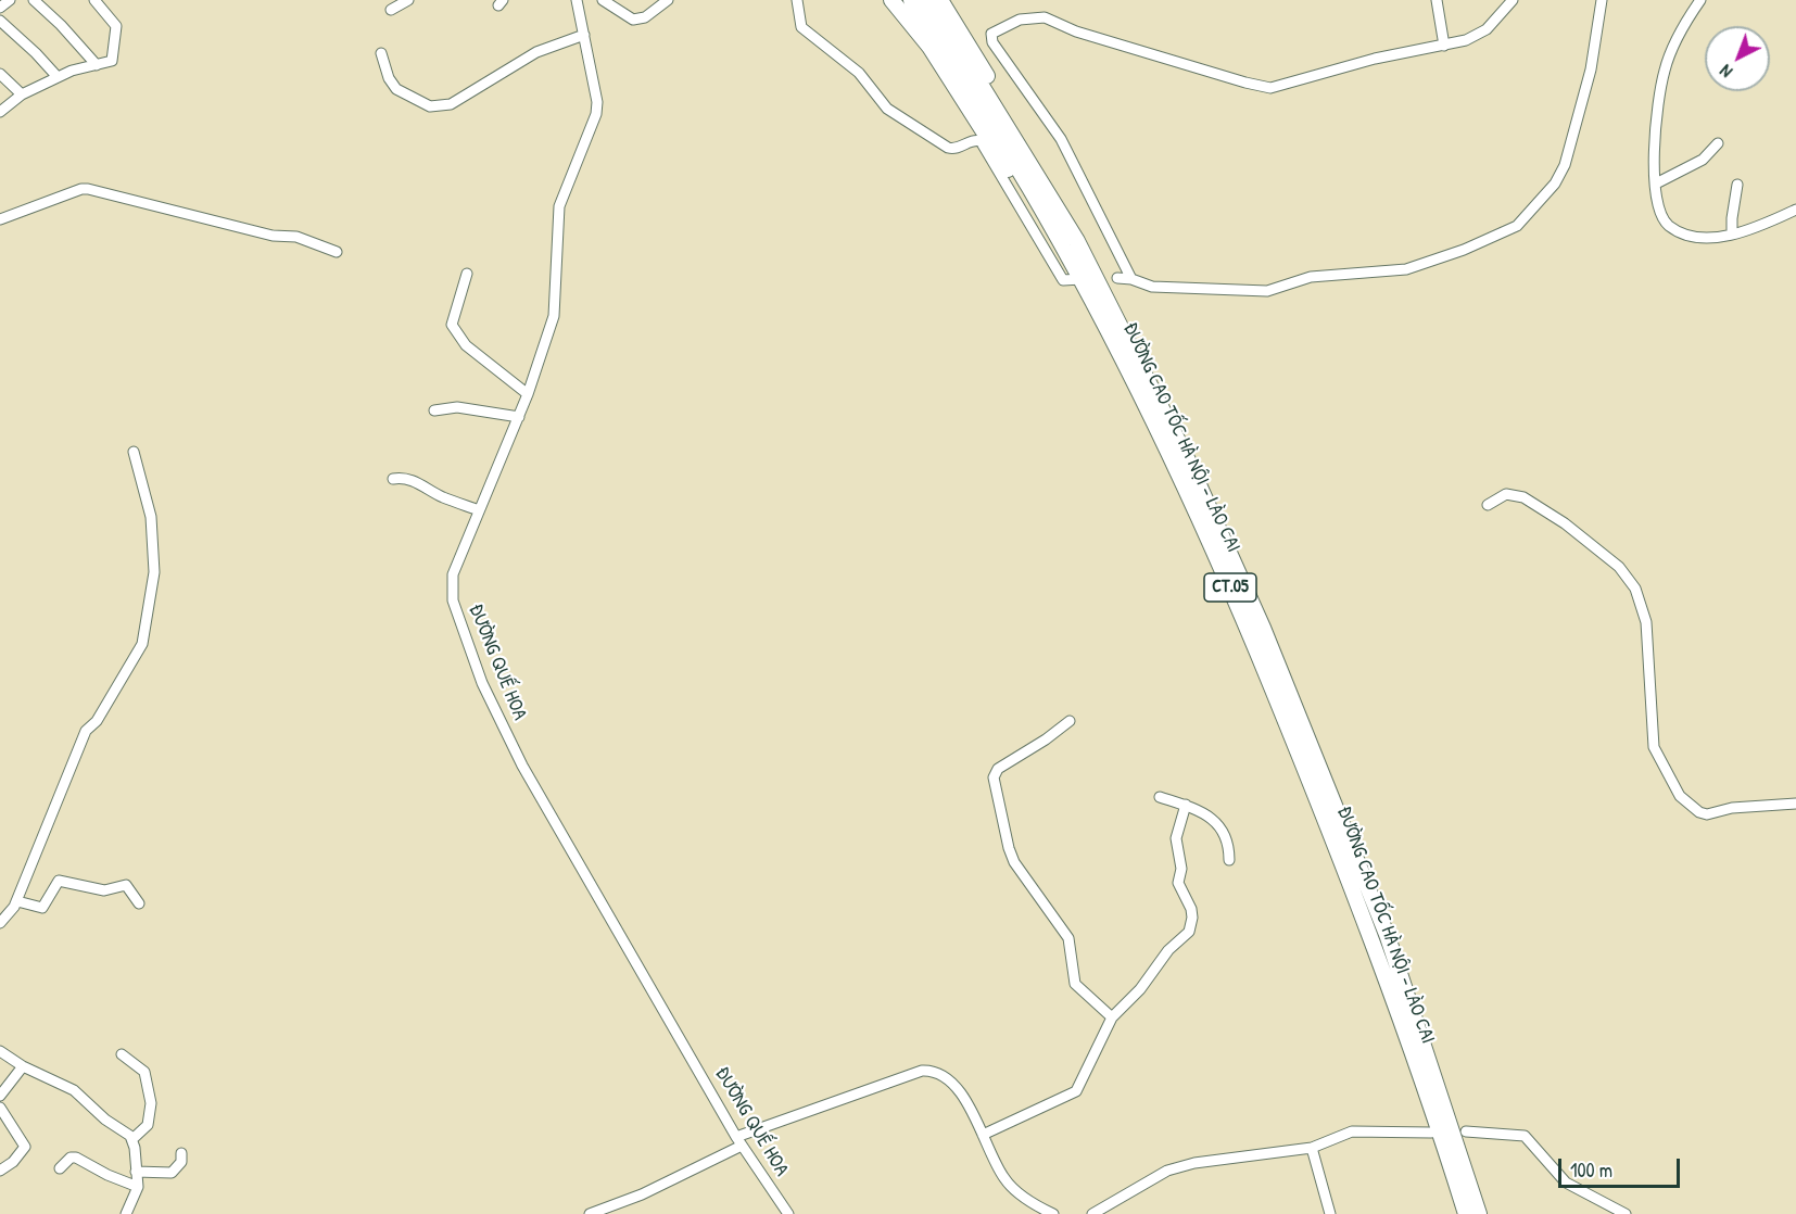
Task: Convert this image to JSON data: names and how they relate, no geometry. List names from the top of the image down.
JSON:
{
  "streets": {
    "highway": ["ĐƯỜNG CAO TỐC HÀ NỘI - LÀO CAI", "CT.05"],
    "street": ["ĐƯỜNG QUẾ HOA"]
  },
  "scale_bar": "100 m",
  "north": "bottom left"
}
